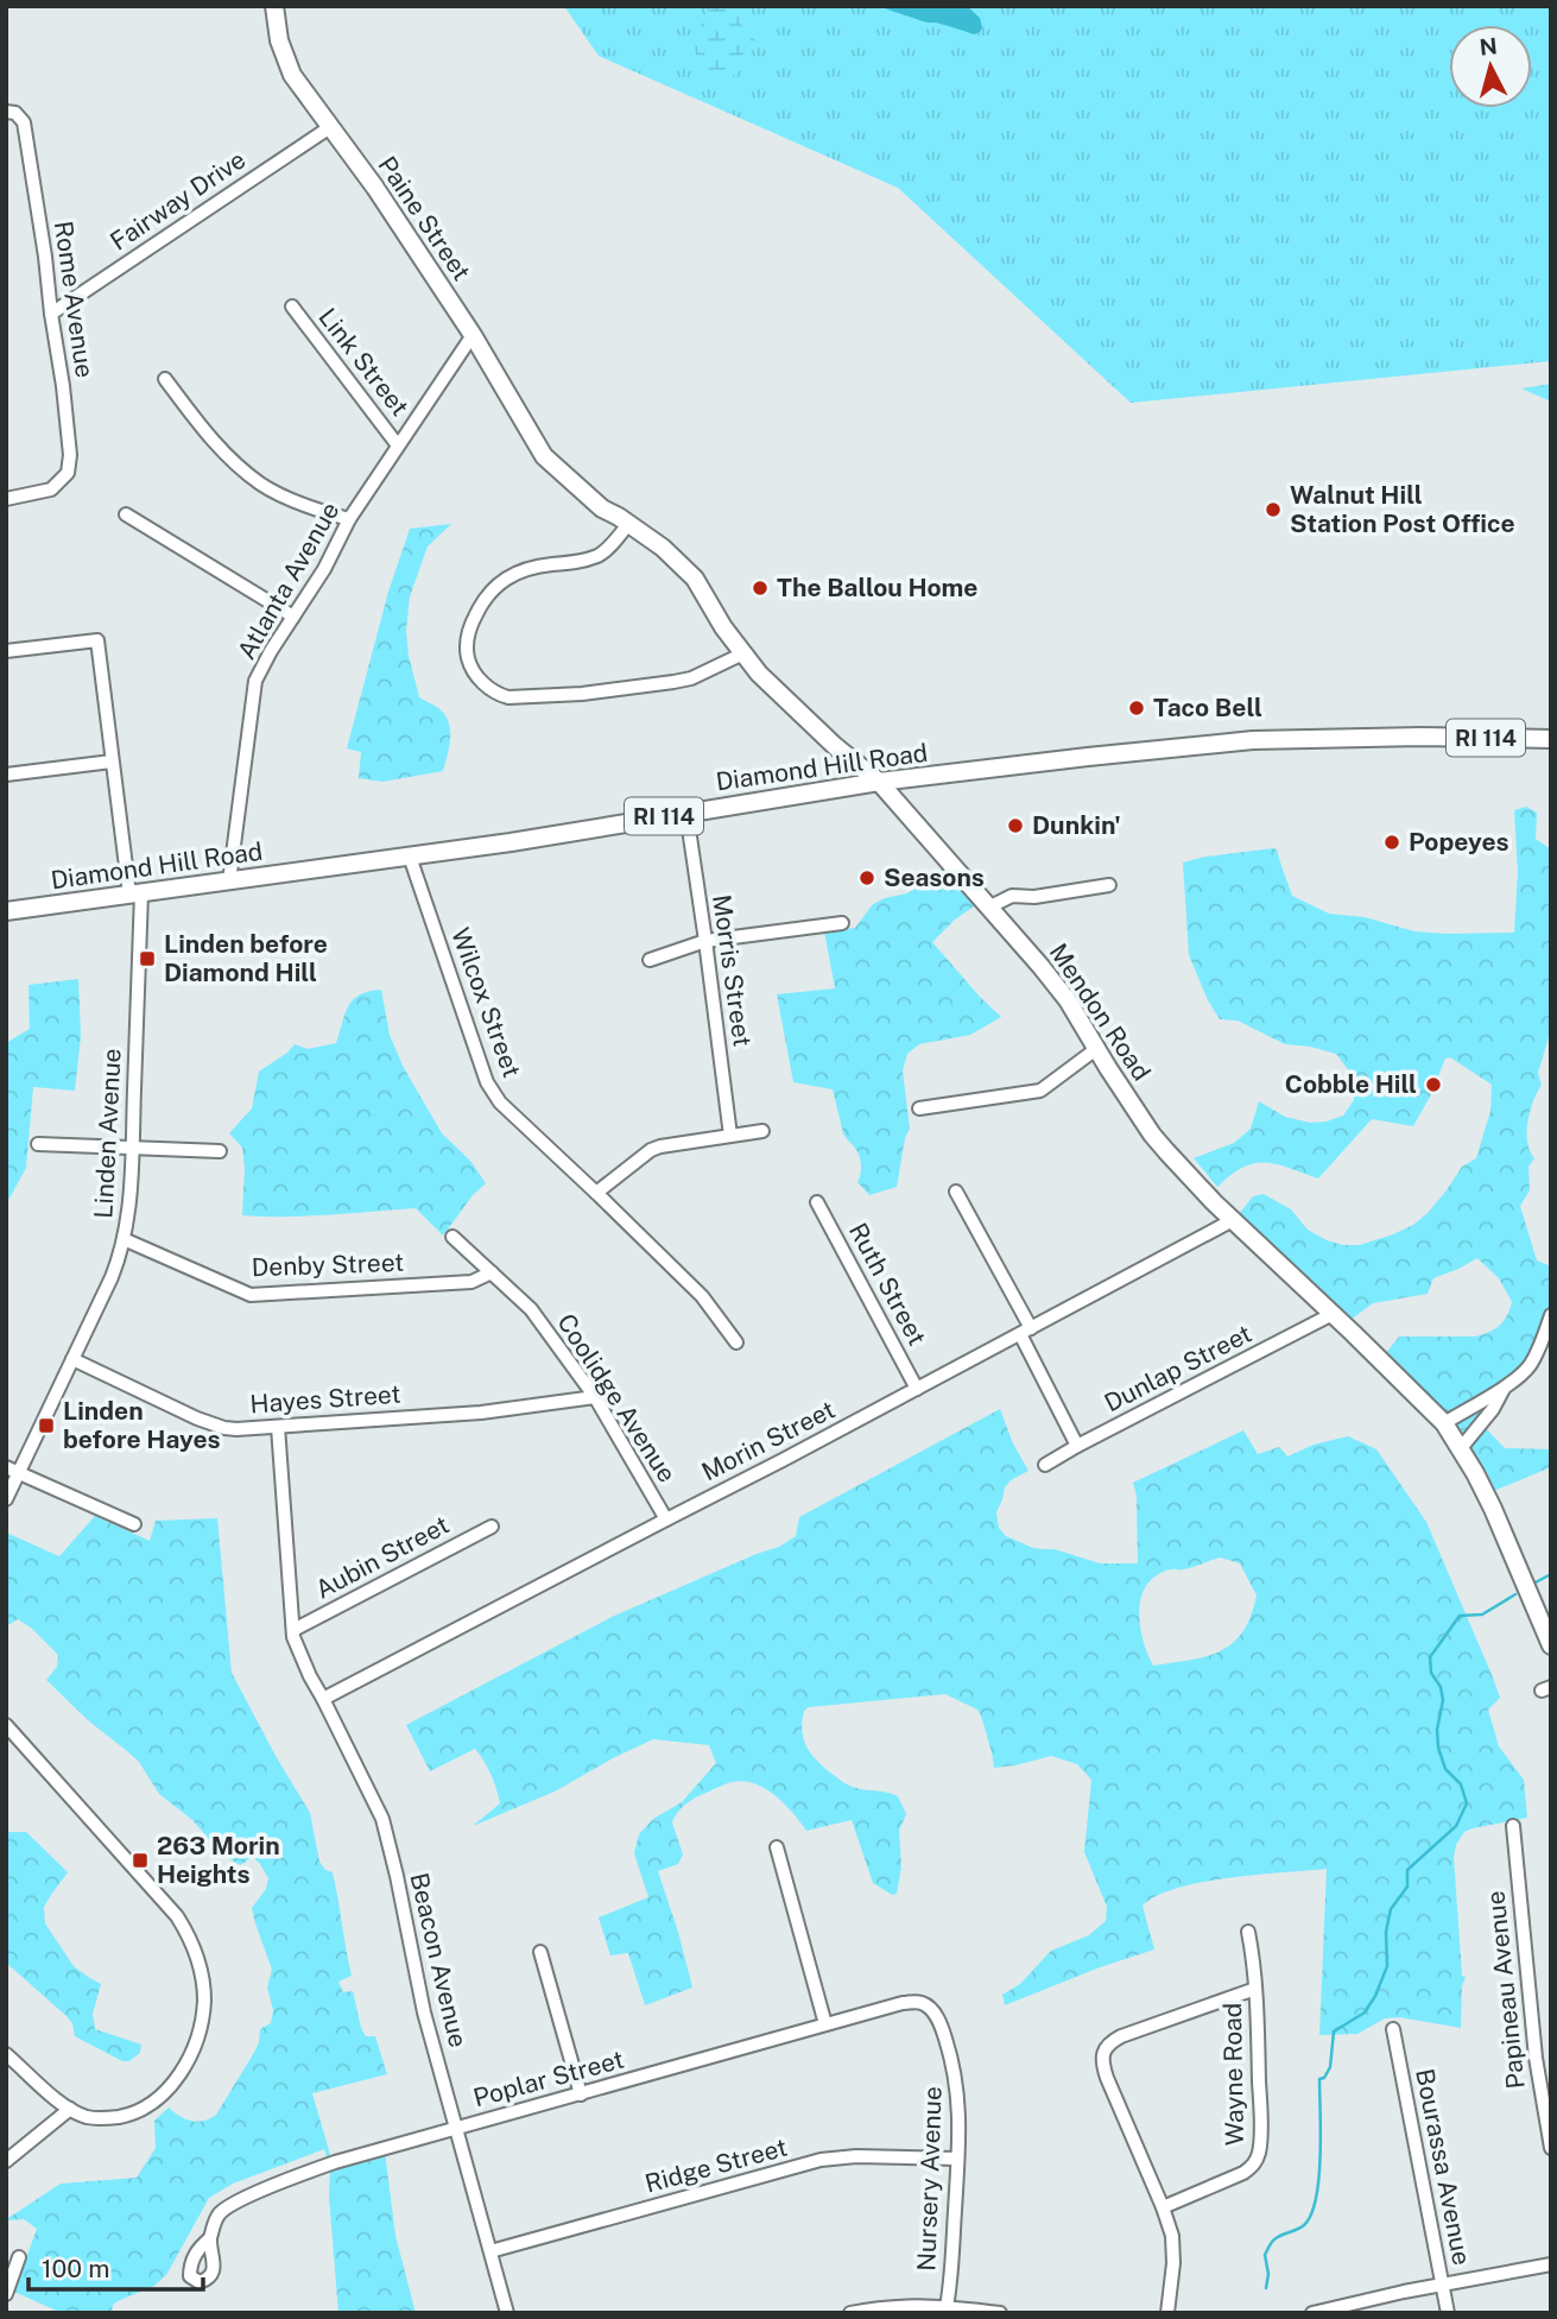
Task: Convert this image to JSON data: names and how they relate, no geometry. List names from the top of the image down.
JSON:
{
  "streets": {
    "main road": [
      "Paine Street",
      "RI 114",
      "Diamond Hill Road",
      "Mendon Road"
    ],
    "street": [
      "Fairway Drive",
      "Rome Avenue",
      "Link Street",
      "Atlanta Avenue",
      "Morris Street",
      "Wilcox Street",
      "Linden Avenue",
      "Denby Street",
      "Ruth Street",
      "Dunlap Street",
      "Coolidge Avenue",
      "Hayes Street",
      "Morin Street",
      "Aubin Street",
      "Beacon Avenue",
      "Papineau Avenue",
      "Wayne Road",
      "Poplar Street",
      "Ridge Street",
      "Bourassa Avenue",
      "Nursery Avenue"
    ]
  },
  "crossings": [
    ["Fairway Drive", "Paine Street"],
    ["Fairway Drive", "Rome Avenue"],
    ["Paine Street", "Atlanta Avenue"],
    ["Paine Street", "Mendon Road"],
    ["Link Street", "Atlanta Avenue"],
    ["Atlanta Avenue", "Diamond Hill Road"],
    ["Diamond Hill Road", "Morris Street"],
    ["Diamond Hill Road", "Wilcox Street"],
    ["Diamond Hill Road", "Mendon Road"],
    ["Diamond Hill Road", "Linden Avenue"],
    ["Mendon Road", "Dunlap Street"],
    ["Mendon Road", "Morin Street"],
    ["Linden Avenue", "Denby Street"],
    ["Linden Avenue", "Hayes Street"],
    ["Denby Street", "Coolidge Avenue"],
    ["Ruth Street", "Morin Street"],
    ["Coolidge Avenue", "Hayes Street"],
    ["Coolidge Avenue", "Morin Street"],
    ["Hayes Street", "Beacon Avenue"],
    ["Morin Street", "Beacon Avenue"],
    ["Aubin Street", "Beacon Avenue"],
    ["Beacon Avenue", "Poplar Street"],
    ["Beacon Avenue", "Ridge Street"],
    ["Poplar Street", "Nursery Avenue"],
    ["Ridge Street", "Nursery Avenue"]
  ],
  "places": {
    "other": [
      "Walnut Hill Station Post Office",
      "The Ballou Home",
      "Taco Bell",
      "Dunkin'",
      "Popeyes",
      "Seasons",
      "Cobble Hill"
    ],
    "transit": ["Linden before Diamond Hill", "Linden before Hayes", "263 Morin Heights"]
  },
  "scale_bar": "100 m",
  "north": "top"
}
